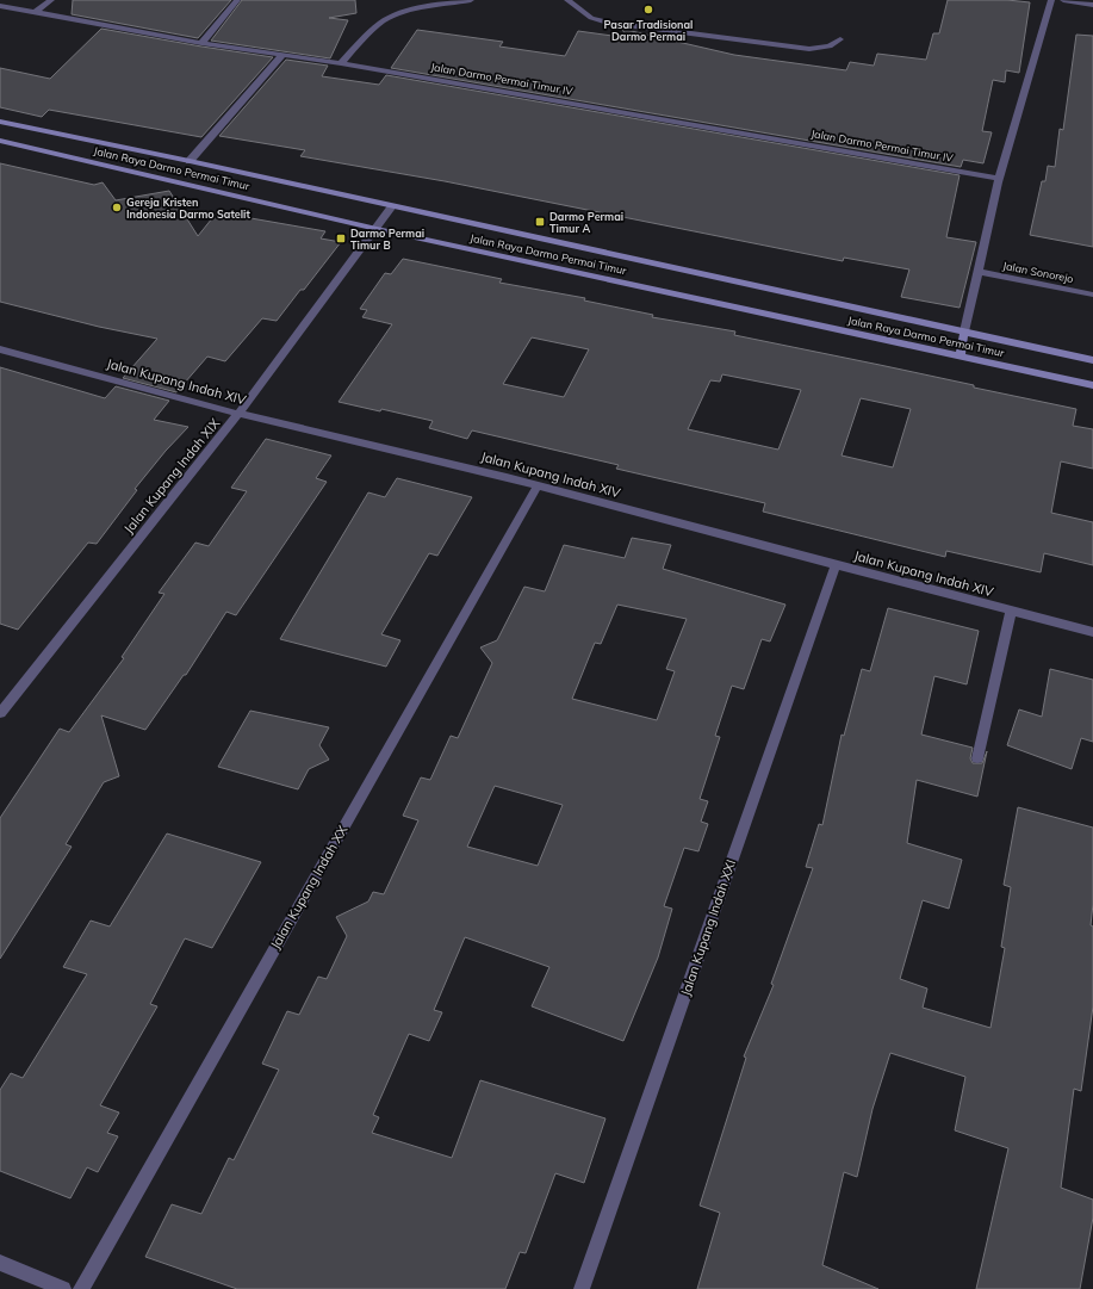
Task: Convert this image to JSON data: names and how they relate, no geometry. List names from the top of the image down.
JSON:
{
  "streets": {
    "main road": ["Jalan Raya Darmo Permai Timur"],
    "street": [
      "Jalan Darmo Permai Timur IV",
      "Jalan Sonorejo",
      "Jalan Kupang Indah XIV",
      "Jalan Kupang Indah XIX",
      "Jalan Kupang Indah XX",
      "Jalan Kupang Indah XXI"
    ]
  },
  "crossings": [
    ["Jalan Raya Darmo Permai Timur", "Jalan Kupang Indah XIX"],
    ["Jalan Kupang Indah XIV", "Jalan Kupang Indah XIX"],
    ["Jalan Kupang Indah XIV", "Jalan Kupang Indah XX"],
    ["Jalan Kupang Indah XIV", "Jalan Kupang Indah XXI"]
  ],
  "places": {
    "other": ["Pasar Tradisional Darmo Permai", "Gereja Kristen Indonesia Darmo Satelit"],
    "transit": ["Darmo Permai Timur A", "Darmo Permai Timur B"]
  }
}
